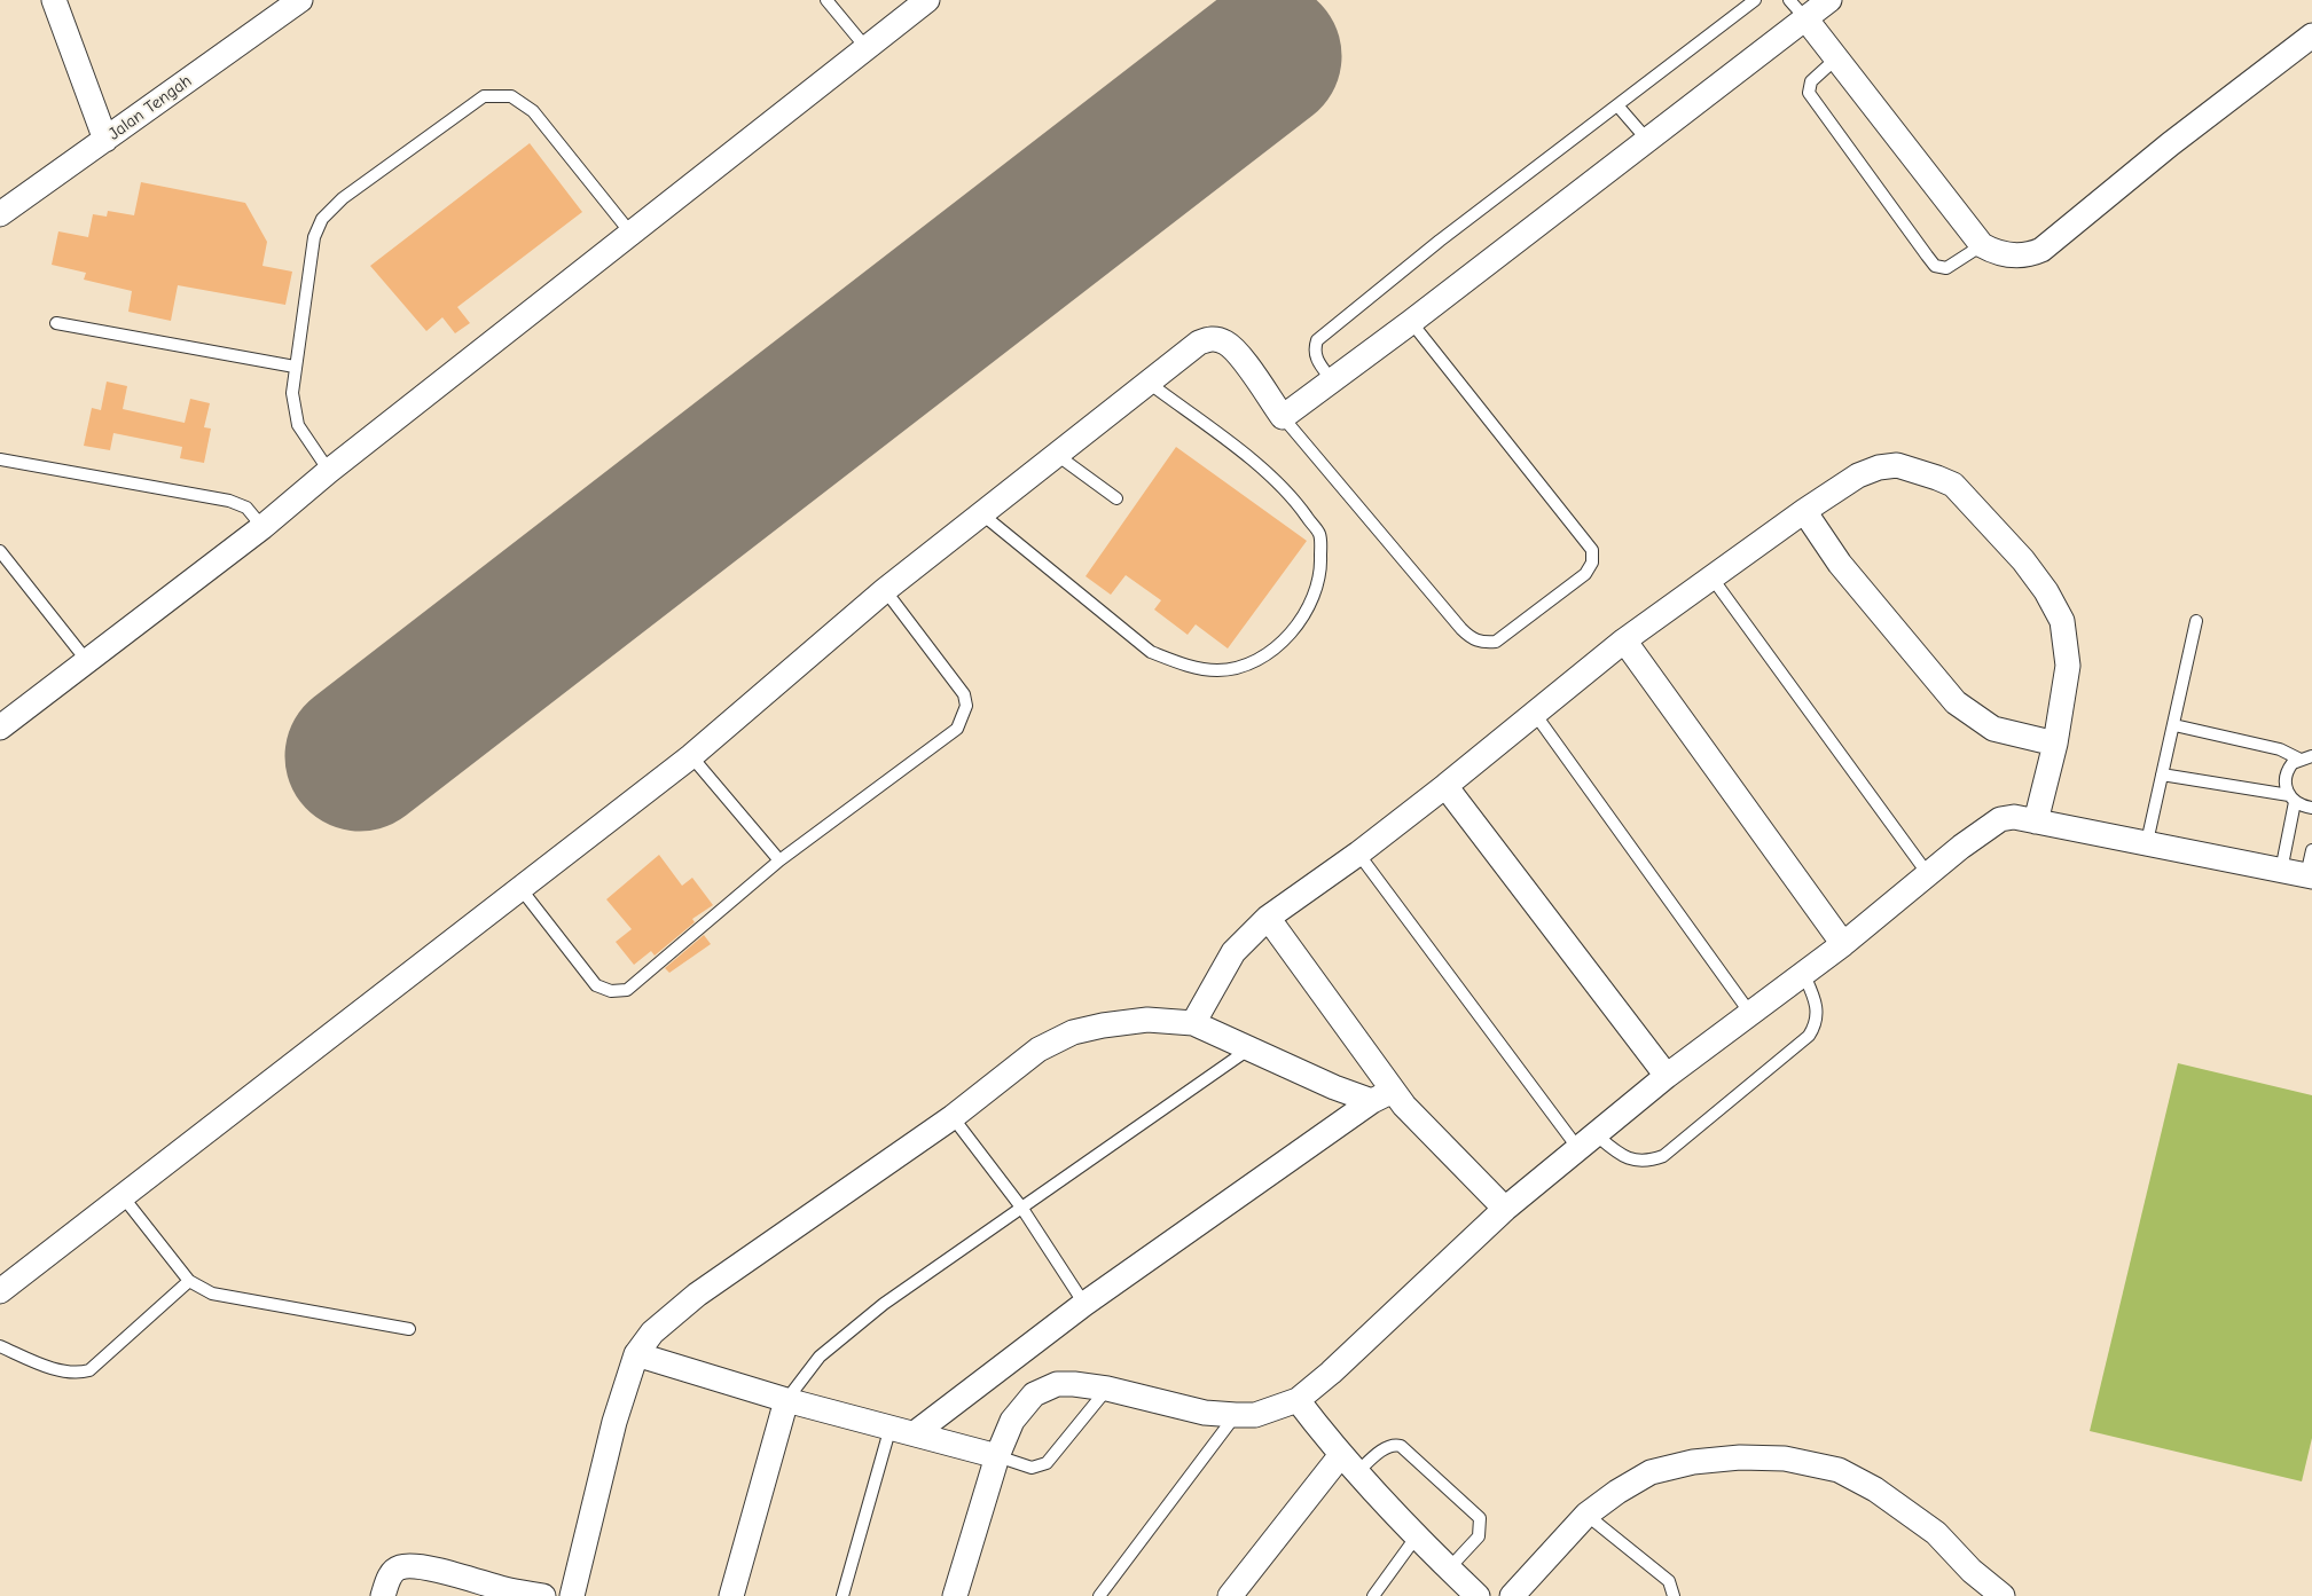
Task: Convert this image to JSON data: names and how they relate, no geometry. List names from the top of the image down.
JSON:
{
  "streets": {
    "street": ["Jalan Tengah"]
  }
}
